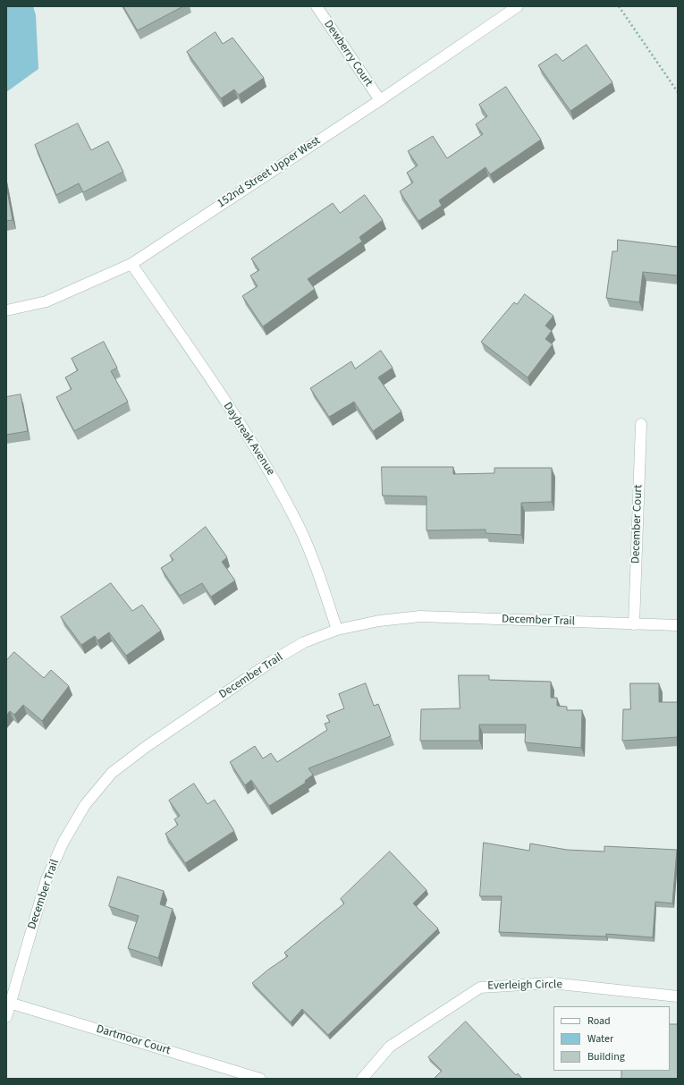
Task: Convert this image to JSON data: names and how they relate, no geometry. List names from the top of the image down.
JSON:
{
  "streets": {
    "street": [
      "Dewberry Court",
      "152nd Street Upper West",
      "Daybreak Avenue",
      "December Court",
      "December Trail",
      "Everleigh Circle",
      "Dartmoor Court"
    ]
  },
  "crossings": [
    ["Dewberry Court", "152nd Street Upper West"],
    ["152nd Street Upper West", "Daybreak Avenue"],
    ["Daybreak Avenue", "December Trail"],
    ["December Court", "December Trail"],
    ["December Trail", "Dartmoor Court"]
  ],
  "legend": ["Road", "Water", "Building"]
}
